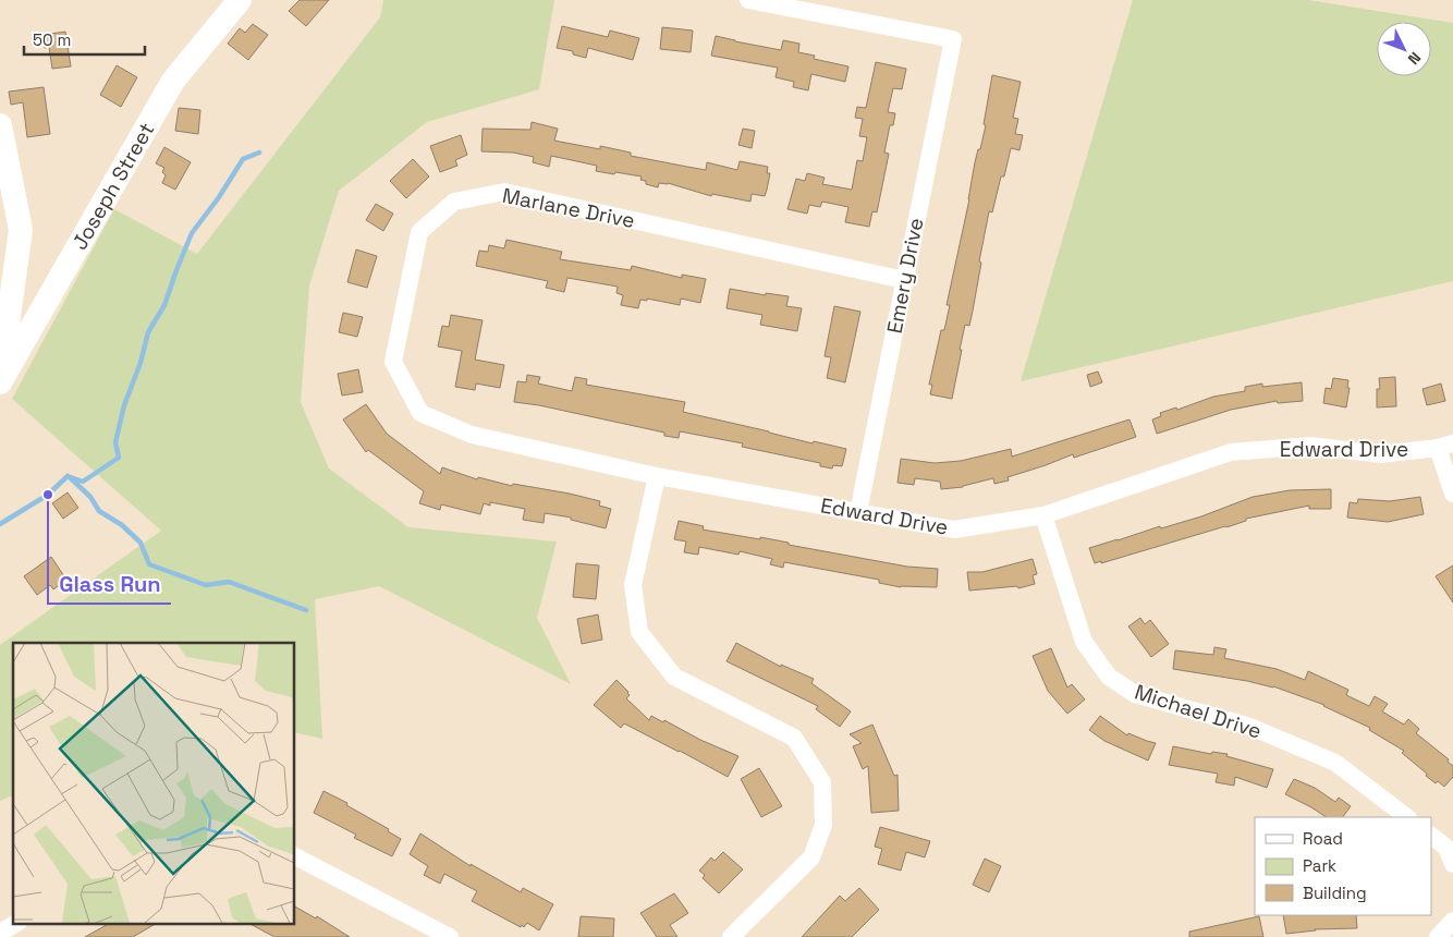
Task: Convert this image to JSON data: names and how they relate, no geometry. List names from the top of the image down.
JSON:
{
  "streets": {
    "street": [
      "Joseph Street",
      "Marlane Drive",
      "Emery Drive",
      "Edward Drive",
      "Michael Drive"
    ]
  },
  "crossings": [
    ["Marlane Drive", "Emery Drive"],
    ["Marlane Drive", "Edward Drive"],
    ["Emery Drive", "Edward Drive"],
    ["Edward Drive", "Michael Drive"]
  ],
  "places": ["Glass Run"],
  "legend": ["Road", "Park", "Building"],
  "scale_bar": "50 m",
  "north": "bottom right"
}
